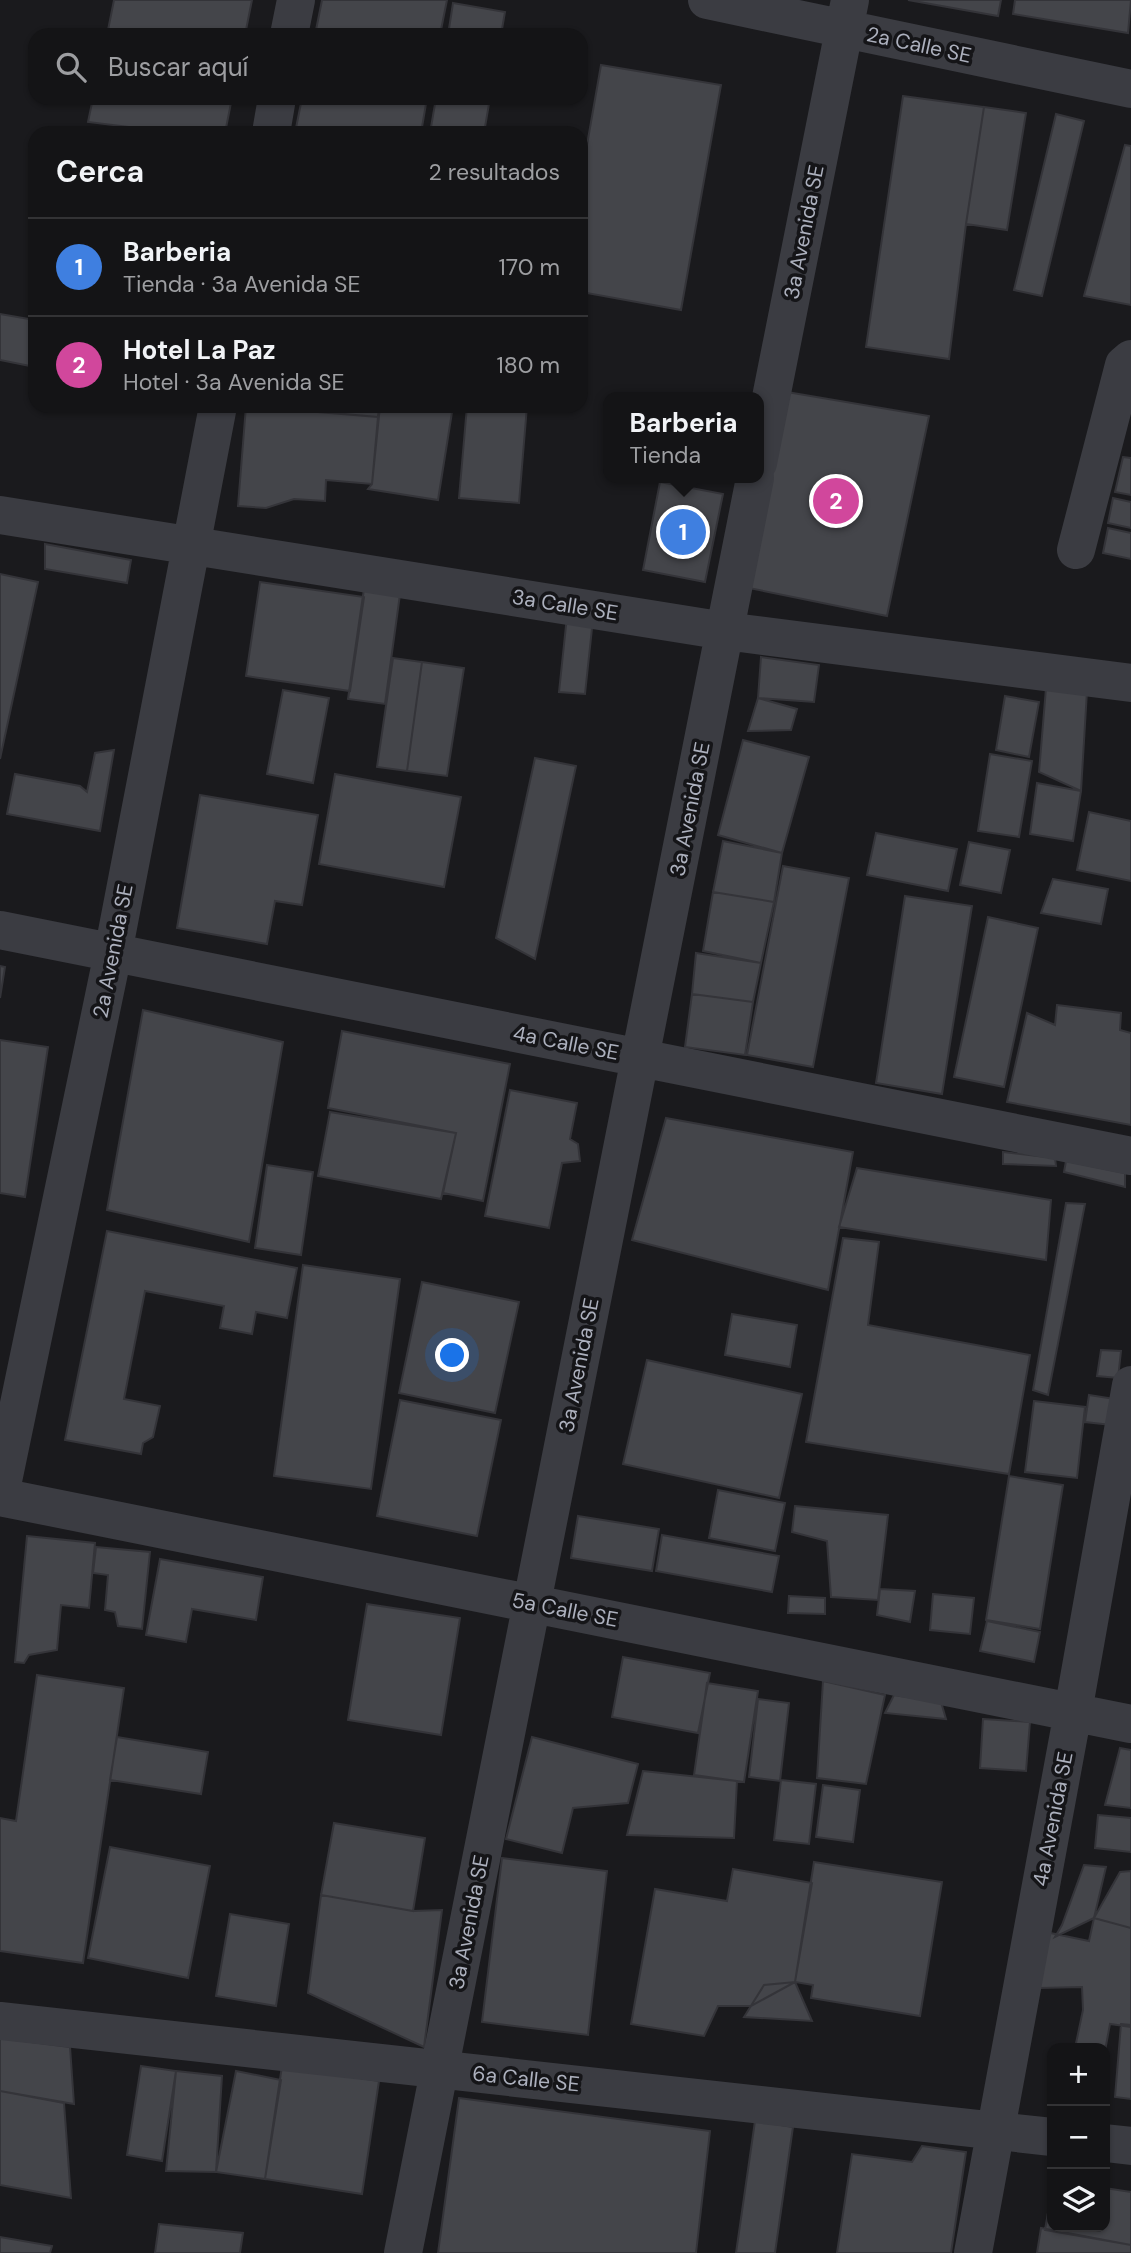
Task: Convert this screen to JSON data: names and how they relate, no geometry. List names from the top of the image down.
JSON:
{
  "streets": {
    "street": [
      "2a Calle SE",
      "3a Avenida SE",
      "3a Calle SE",
      "2a Avenida SE",
      "4a Calle SE",
      "5a Calle SE",
      "4a Avenida SE",
      "6a Calle SE"
    ]
  },
  "crossings": [
    ["2a Calle SE", "3a Avenida SE"],
    ["3a Avenida SE", "3a Calle SE"],
    ["3a Avenida SE", "4a Calle SE"],
    ["3a Avenida SE", "5a Calle SE"],
    ["3a Avenida SE", "6a Calle SE"],
    ["3a Calle SE", "2a Avenida SE"],
    ["2a Avenida SE", "4a Calle SE"],
    ["2a Avenida SE", "5a Calle SE"],
    ["5a Calle SE", "4a Avenida SE"],
    ["4a Avenida SE", "6a Calle SE"]
  ],
  "page": {
    "search": "Buscar aquí",
    "heading": ["Cerca", "2 resultados"],
    "list": [
      {
        "mark": "1",
        "name": "Barberia",
        "note": "Tienda · 3a Avenida SE",
        "value": "170 m"
      },
      {
        "mark": "2",
        "name": "Hotel La Paz",
        "note": "Hotel · 3a Avenida SE",
        "value": "180 m"
      }
    ],
    "popup": ["Barberia", "Tienda"],
    "pins": ["2", "1"],
    "map_buttons": ["+", "−"]
  }
}
